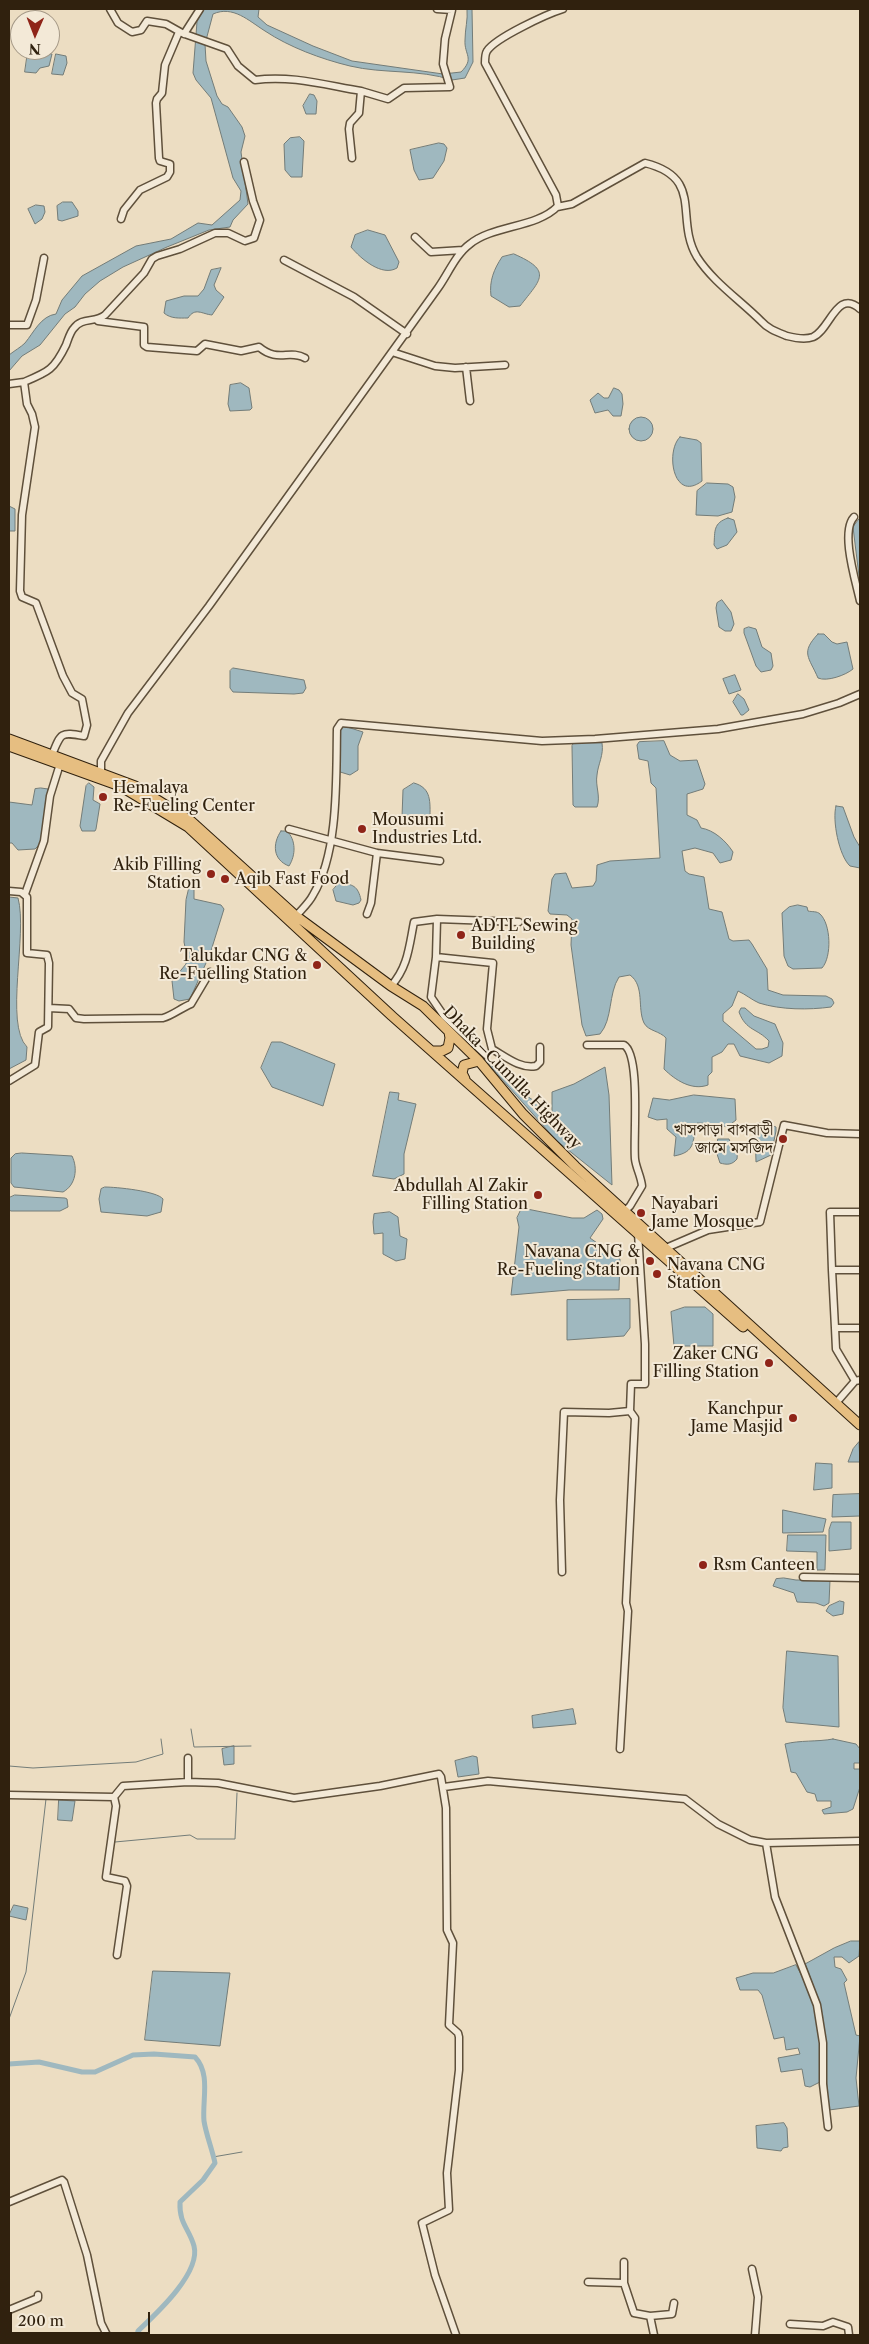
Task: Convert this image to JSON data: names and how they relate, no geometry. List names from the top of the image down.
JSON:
{
  "streets": {
    "highway": ["Dhaka–Cumilla Highway"]
  },
  "places": [
    "Hemalaya Re-Fueling Center",
    "Mousumi Industries Ltd.",
    "Akib Filling Station",
    "Aqib Fast Food",
    "ADTL Sewing Building",
    "Talukdar CNG & Re-Fuelling Station",
    "খাসপাড়া বাগবাড়ী জামে মসজিদ",
    "Abdullah Al Zakir Filling Station",
    "Nayabari Jame Mosque",
    "Navana CNG & Re-Fueling Station",
    "Navana CNG Station",
    "Zaker CNG Filling Station",
    "Kanchpur Jame Masjid",
    "Rsm Canteen"
  ],
  "scale_bar": "200 m",
  "north": "bottom"
}
